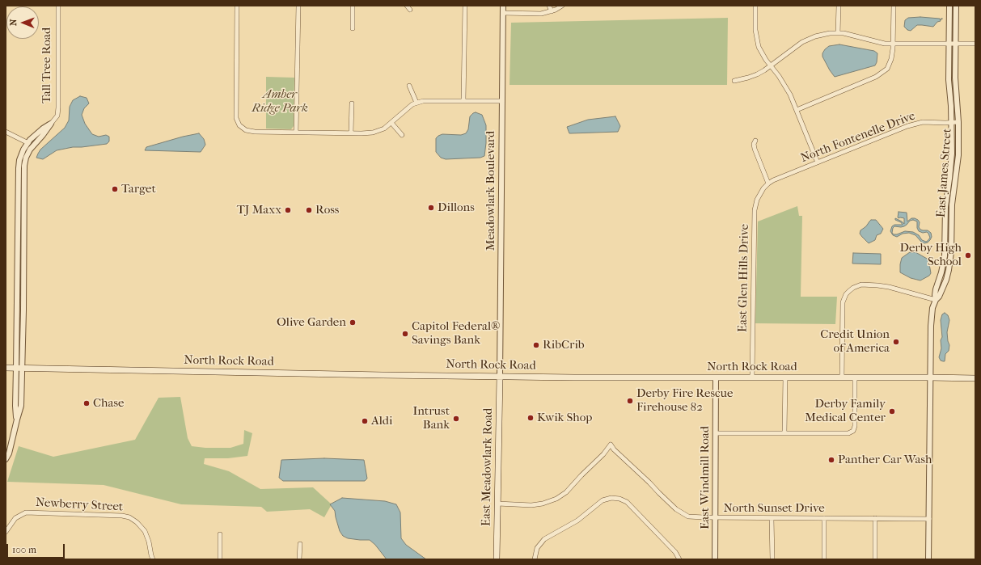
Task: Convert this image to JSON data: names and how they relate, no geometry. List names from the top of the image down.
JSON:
{
  "streets": {
    "main road": ["North Rock Road", "East Meadowlark Road"],
    "street": [
      "Tall Tree Road",
      "North Fontenelle Drive",
      "East James Street",
      "Meadowlark Boulevard",
      "East Glen Hills Drive",
      "East Windmill Road",
      "Newberry Street",
      "North Sunset Drive"
    ]
  },
  "crossings": [
    ["Tall Tree Road", "North Rock Road"],
    ["North Fontenelle Drive", "East James Street"],
    ["North Fontenelle Drive", "East Glen Hills Drive"],
    ["East James Street", "North Rock Road"],
    ["East James Street", "North Sunset Drive"],
    ["Meadowlark Boulevard", "North Rock Road"],
    ["Meadowlark Boulevard", "East Meadowlark Road"],
    ["East Glen Hills Drive", "North Rock Road"],
    ["North Rock Road", "East Meadowlark Road"],
    ["North Rock Road", "East Windmill Road"],
    ["East Meadowlark Road", "North Sunset Drive"],
    ["East Windmill Road", "North Sunset Drive"]
  ],
  "parks": ["Amber Ridge Park"],
  "places": [
    "Target",
    "Dillons",
    "TJ Maxx",
    "Ross",
    "Derby High School",
    "Olive Garden",
    "Capitol Federal® Savings Bank",
    "Credit Union of America",
    "RibCrib",
    "Derby Fire Rescue Firehouse 82",
    "Chase",
    "Derby Family Medical Center",
    "Kwik Shop",
    "Intrust Bank",
    "Aldi",
    "Panther Car Wash"
  ],
  "scale_bar": "100 m",
  "north": "left"
}
